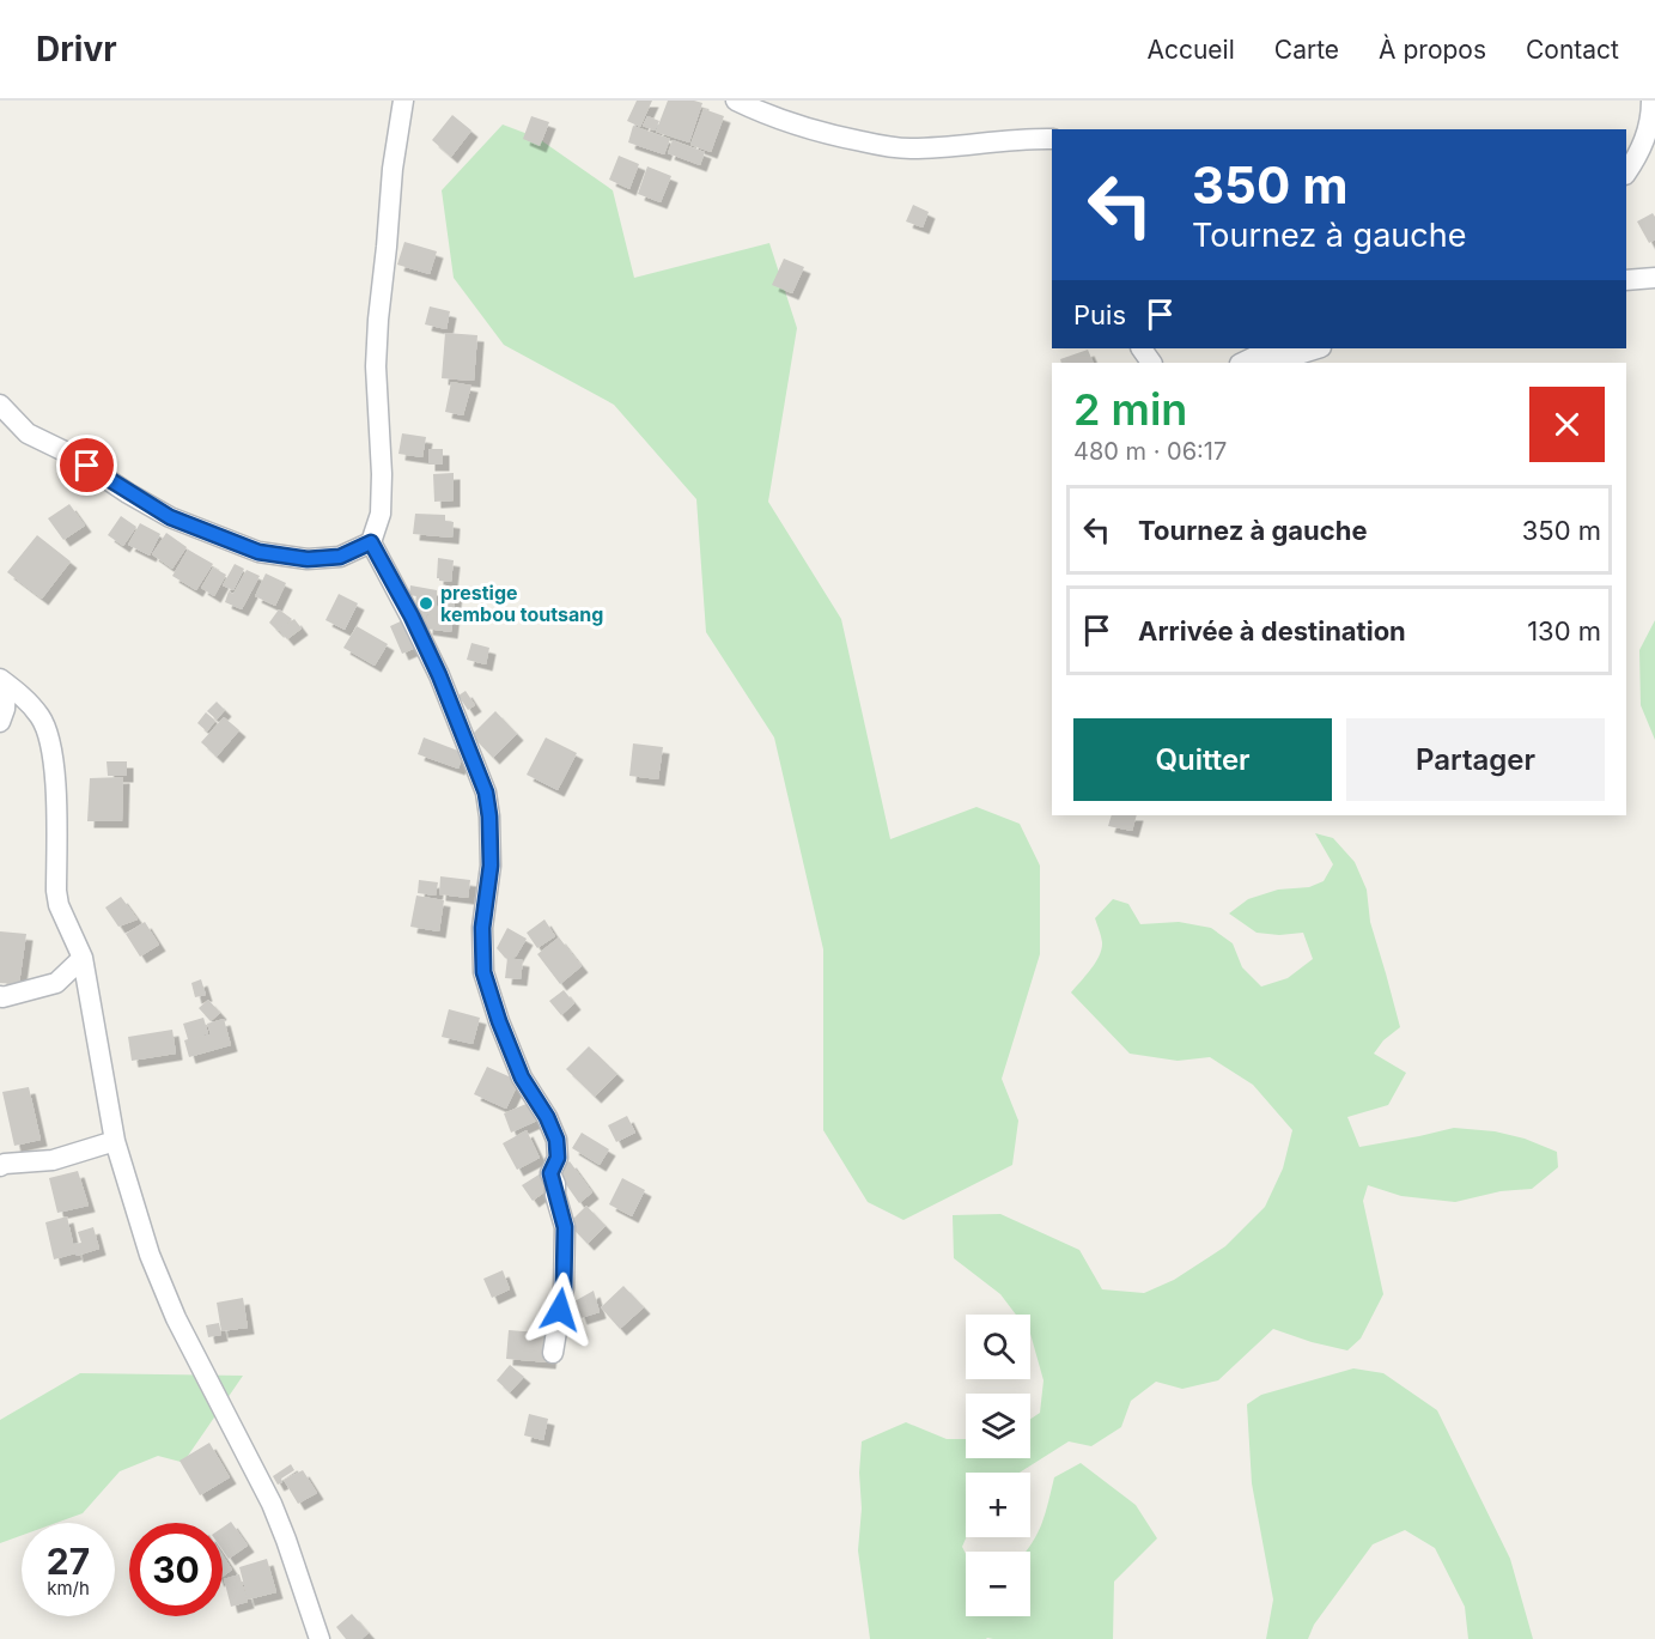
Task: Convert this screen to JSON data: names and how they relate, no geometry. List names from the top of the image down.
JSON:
{
  "places": ["prestige kembou toutsang"],
  "page": {
    "header": "Drivr",
    "nav": [
      "Accueil",
      "Carte",
      "À propos",
      "Contact"
    ],
    "turn": ["350 m", "Tournez à gauche"],
    "then": "Puis",
    "heading": ["2 min", "480 m · 06:17"],
    "list": [
      {
        "name": "Tournez à gauche",
        "value": "350 m"
      },
      {
        "name": "Arrivée à destination",
        "value": "130 m"
      }
    ],
    "buttons": ["Quitter", "Partager"],
    "map_buttons": ["+", "−"],
    "speed": "27 km/h",
    "limit": "30"
  }
}
